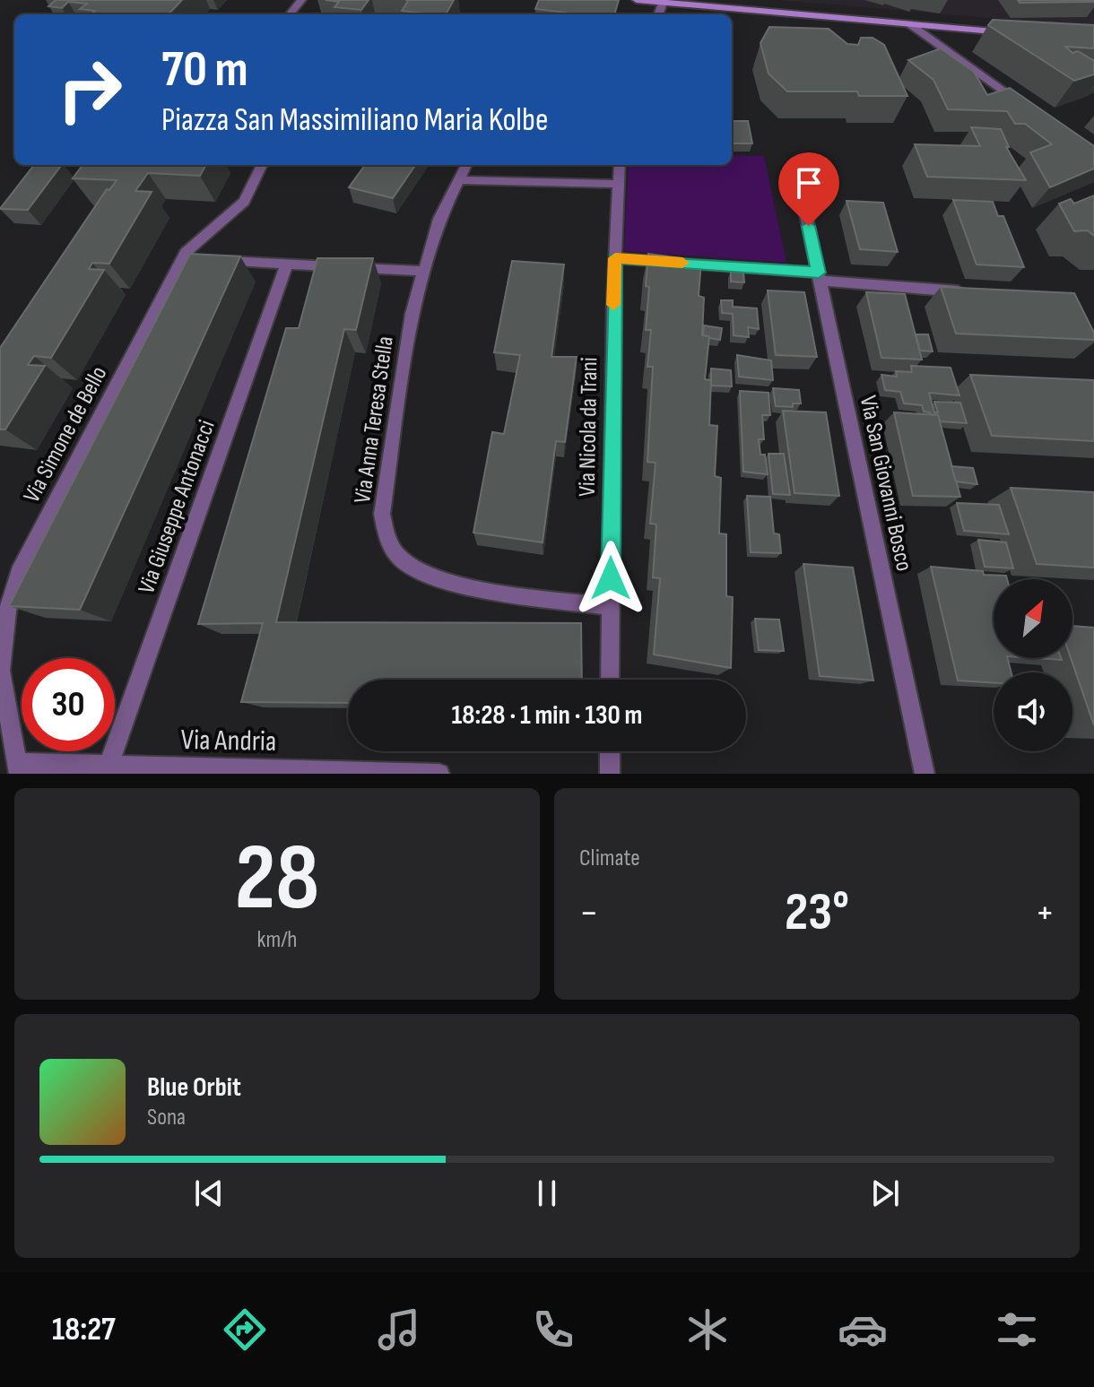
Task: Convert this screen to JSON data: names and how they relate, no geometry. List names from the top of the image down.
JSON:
{
  "streets": {
    "street": [
      "Via Anna Teresa Stella",
      "Via Nicola da Trani",
      "Via Simone de Bello",
      "Via San Giovanni Bosco",
      "Via Giuseppe Antonacci",
      "Via Andria"
    ]
  },
  "crossings": [
    ["Via Anna Teresa Stella", "Via Nicola da Trani"],
    ["Via Simone de Bello", "Via Andria"],
    ["Via Giuseppe Antonacci", "Via Andria"]
  ],
  "north": "top right",
  "page": {
    "turn": ["70 m", "Piazza San Massimiliano Maria Kolbe"],
    "limit": "30",
    "trip": "18:28 · 1 min · 130 m",
    "tile": [
      ["28", "km/h"],
      "Climate"
    ],
    "heat": ["−", "23°", "+"],
    "song": ["Blue Orbit", "Sona"],
    "tabs": "18:27"
  }
}
